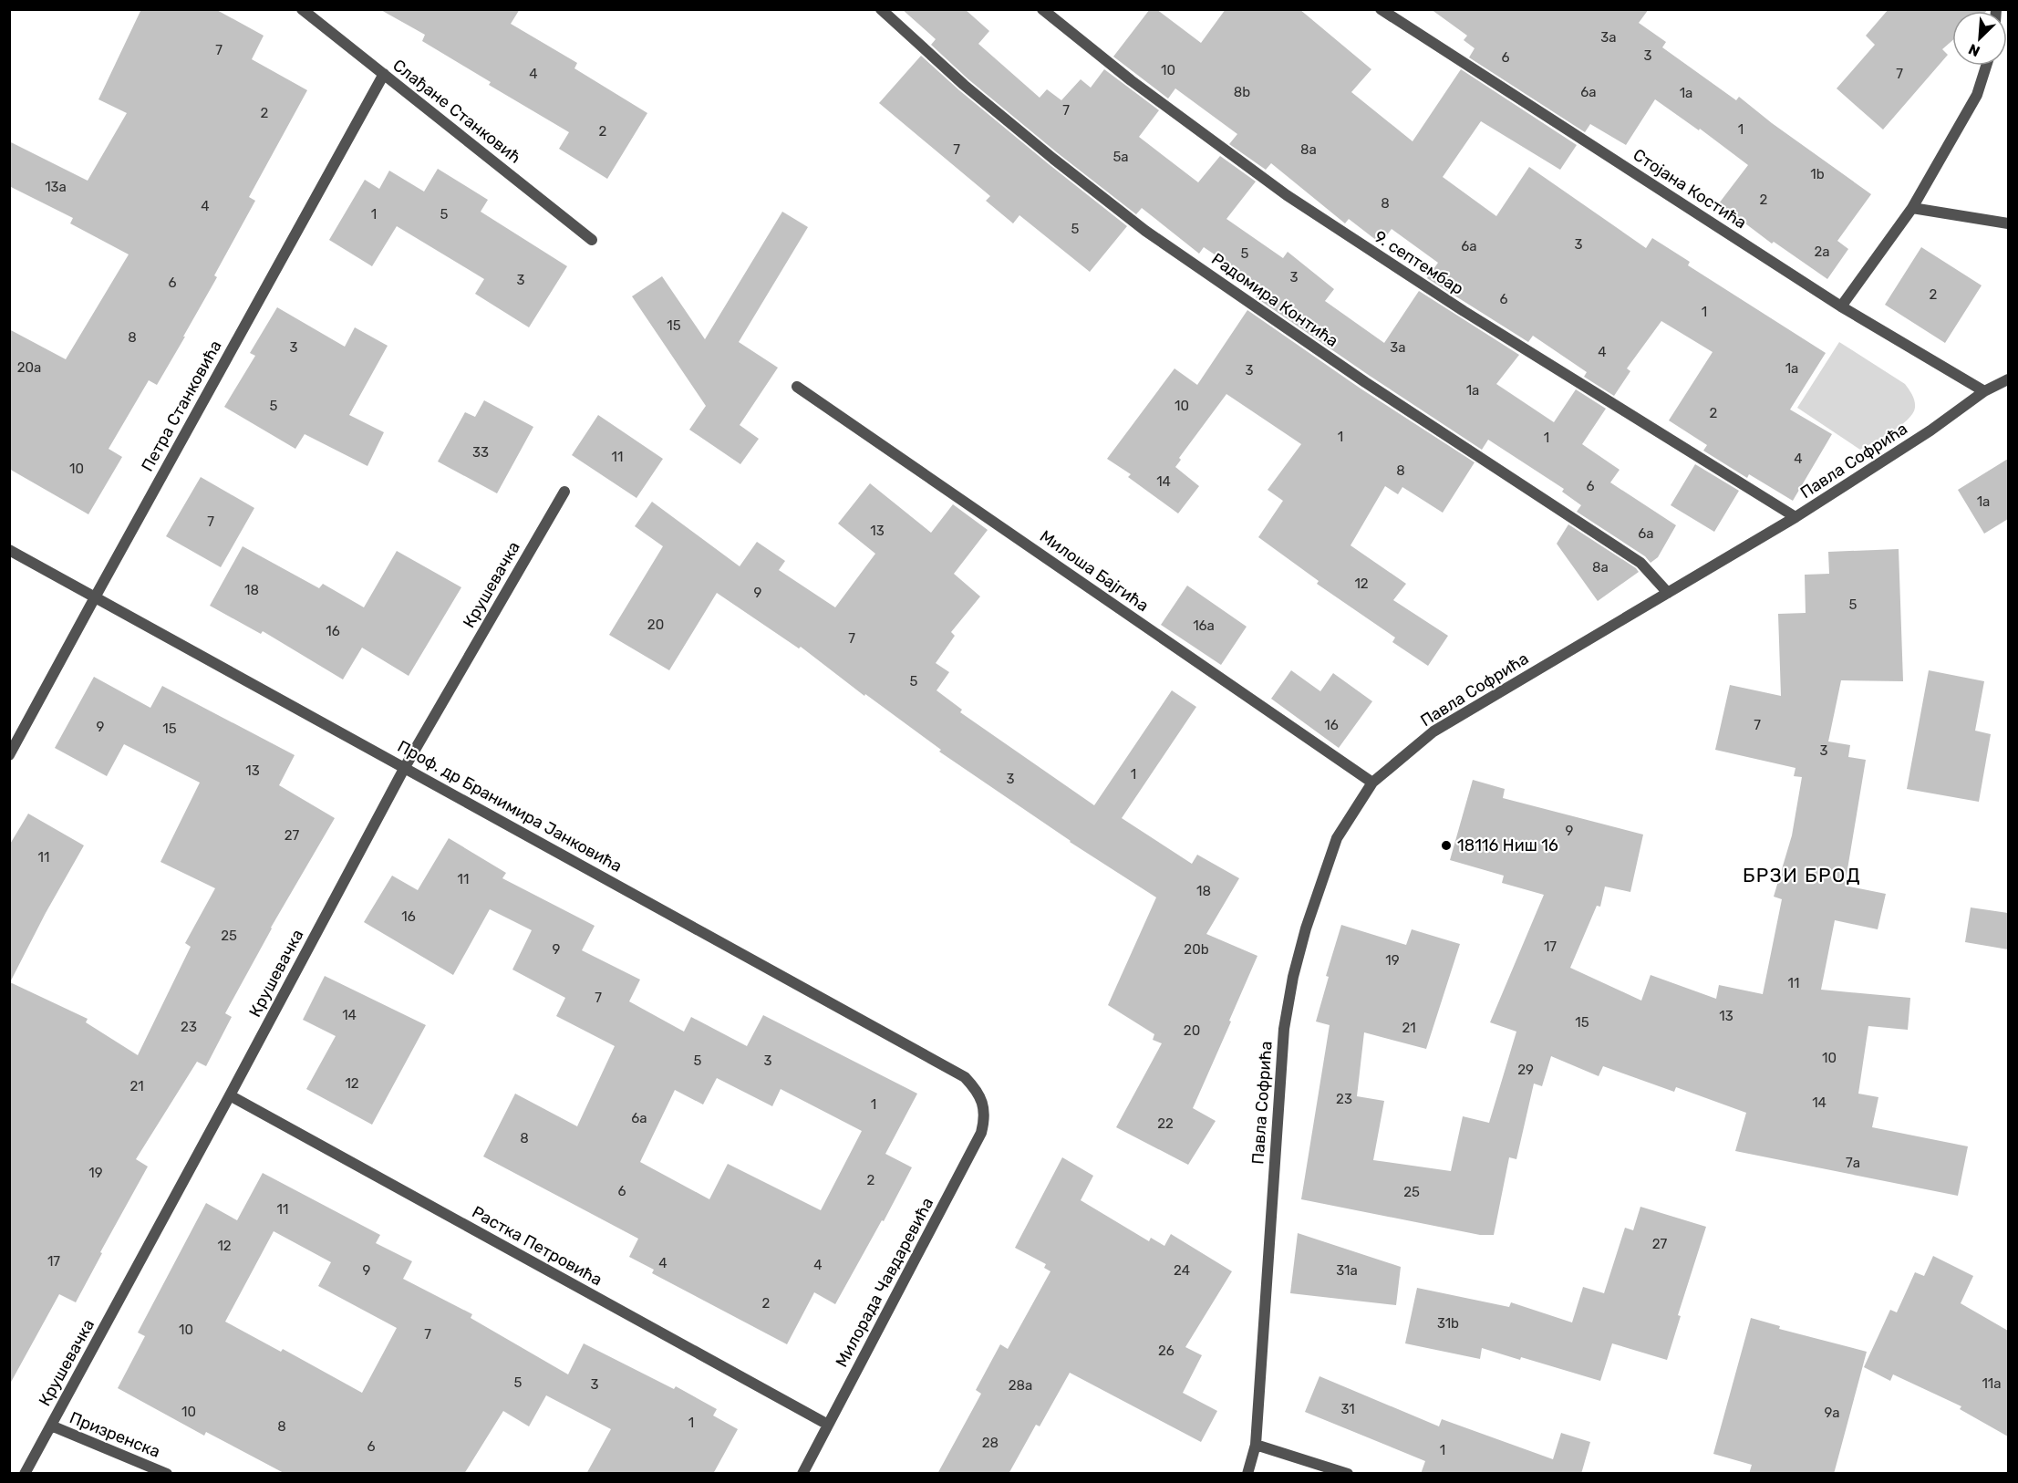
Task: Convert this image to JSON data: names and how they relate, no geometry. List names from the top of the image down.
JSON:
{
  "streets": {
    "street": [
      "Слађане Станковић",
      "Стојана Костића",
      "9. септембар",
      "Радомира Контића",
      "Петра Станковића",
      "Павла Софрића",
      "Милоша Бајгића",
      "Крушевачка",
      "Проф. др Бранимира Јанковића",
      "Растка Петровића",
      "Милорада Чавдаревића",
      "Призренска"
    ]
  },
  "crossings": [
    ["Слађане Станковић", "Петра Станковића"],
    ["Стојана Костића", "Павла Софрића"],
    ["9. септембар", "Павла Софрића"],
    ["Радомира Контића", "Павла Софрића"],
    ["Петра Станковића", "Проф. др Бранимира Јанковића"],
    ["Павла Софрића", "Милоша Бајгића"],
    ["Крушевачка", "Проф. др Бранимира Јанковића"],
    ["Крушевачка", "Растка Петровића"],
    ["Крушевачка", "Призренска"],
    ["Проф. др Бранимира Јанковића", "Милорада Чавдаревића"],
    ["Растка Петровића", "Милорада Чавдаревића"]
  ],
  "districts": ["БРЗИ БРОД"],
  "places": ["18116 Ниш 16"],
  "house_numbers": [
    "3a",
    "7",
    "3",
    "6",
    "10",
    "4",
    "7",
    "8b",
    "6a",
    "1a",
    "7",
    "2",
    "1",
    "2",
    "7",
    "8a",
    "5a",
    "1b",
    "13a",
    "2",
    "8",
    "4",
    "1",
    "5",
    "5",
    "3",
    "6a",
    "2a",
    "5",
    "3",
    "3",
    "6",
    "2",
    "6",
    "1",
    "15",
    "8",
    "3",
    "3a",
    "4",
    "20a",
    "1a",
    "3",
    "1a",
    "5",
    "10",
    "2",
    "1",
    "1",
    "33",
    "11",
    "4",
    "10",
    "8",
    "14",
    "6",
    "1a",
    "7",
    "13",
    "6a",
    "8a",
    "12",
    "18",
    "9",
    "5",
    "20",
    "16a",
    "16",
    "7",
    "5",
    "16",
    "7",
    "9",
    "15",
    "3",
    "13",
    "1",
    "3",
    "9",
    "27",
    "11",
    "11",
    "18",
    "16",
    "25",
    "17",
    "9",
    "20b",
    "19",
    "11",
    "7",
    "14",
    "13",
    "15",
    "23",
    "21",
    "20",
    "10",
    "5",
    "3",
    "29",
    "12",
    "21",
    "23",
    "14",
    "1",
    "6a",
    "22",
    "8",
    "7a",
    "19",
    "2",
    "6",
    "25",
    "11",
    "27",
    "12",
    "17",
    "4",
    "4",
    "9",
    "24",
    "31a",
    "2",
    "31b",
    "10",
    "7",
    "26",
    "5",
    "11a",
    "3",
    "28a",
    "31",
    "10",
    "9a",
    "1",
    "8",
    "28",
    "6",
    "1"
  ],
  "north": "bottom left"
}
